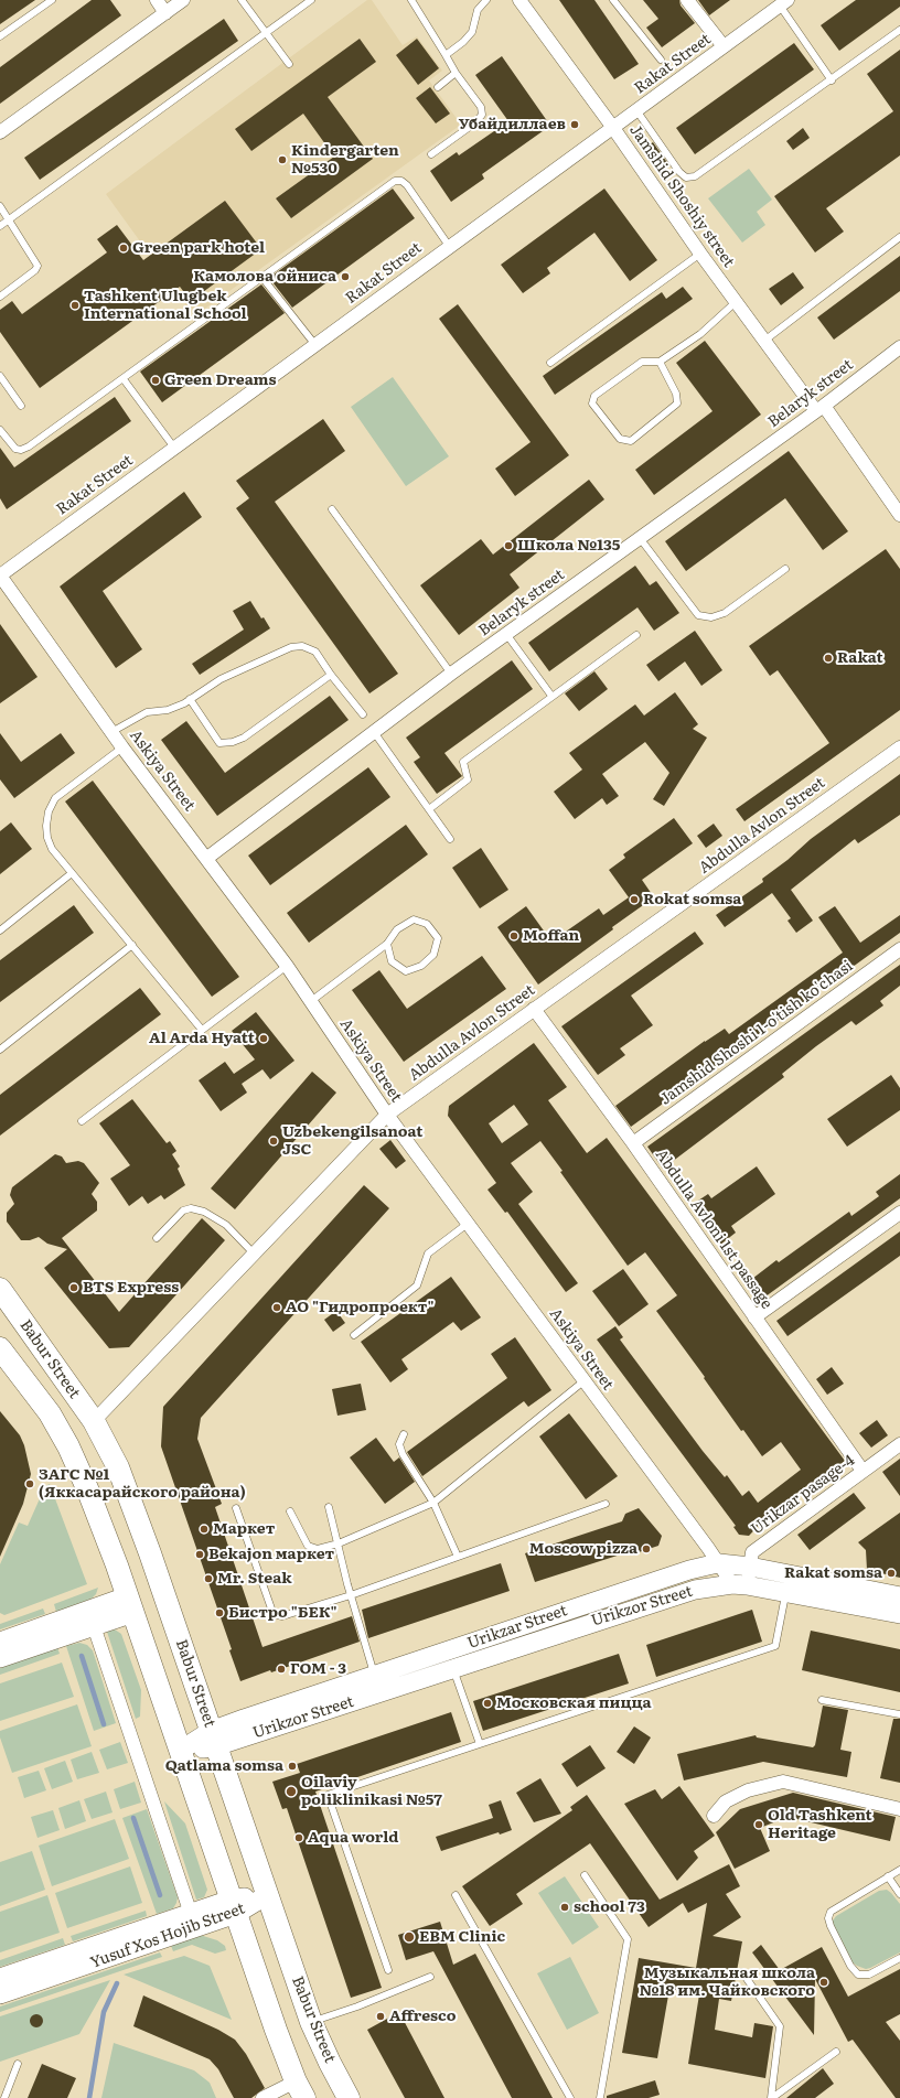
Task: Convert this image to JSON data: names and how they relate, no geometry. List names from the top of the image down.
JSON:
{
  "streets": {
    "main road": [
      "Babur Street",
      "Urikzor Street",
      "Urikzar Street",
      "Yusuf Xos Hojib Street"
    ],
    "street": [
      "Rakat Street",
      "Jamshid Shoshiy street",
      "Belaryk street",
      "Askiya Street",
      "Abdulla Avlon Street",
      "Jamshid Shoshi 1-o'tish ko'chasi",
      "Abdulla Avloni 1st passage",
      "Urikzar pasage-4"
    ]
  },
  "crossings": [
    ["Rakat Street", "Jamshid Shoshiy street"],
    ["Rakat Street", "Askiya Street"],
    ["Jamshid Shoshiy street", "Belaryk street"],
    ["Belaryk street", "Askiya Street"],
    ["Askiya Street", "Abdulla Avlon Street"],
    ["Askiya Street", "Urikzar pasage-4"],
    ["Askiya Street", "Urikzor Street"],
    ["Askiya Street", "Urikzar Street"],
    ["Abdulla Avlon Street", "Abdulla Avloni 1st passage"],
    ["Abdulla Avlon Street", "Babur Street"],
    ["Jamshid Shoshi 1-o'tish ko'chasi", "Abdulla Avloni 1st passage"],
    ["Abdulla Avloni 1st passage", "Urikzar pasage-4"],
    ["Babur Street", "Urikzor Street"],
    ["Babur Street", "Urikzar Street"],
    ["Babur Street", "Yusuf Xos Hojib Street"],
    ["Urikzar pasage-4", "Urikzor Street"],
    ["Urikzar pasage-4", "Urikzar Street"],
    ["Urikzor Street", "Urikzar Street"]
  ],
  "places": [
    "Убайдиллаев",
    "Kindergarten №530",
    "Green park hotel",
    "Камолова ойниса",
    "Tashkent Ulugbek International School",
    "Green Dreams",
    "Школа №135",
    "Rakat",
    "Rokat somsa",
    "Moffan",
    "Al Arda Hyatt",
    "Uzbekengilsanoat JSC",
    "BTS Express",
    "АО \"Гидропроект\"",
    "ЗАГС №1 (Яккасарайского района)",
    "Маркет",
    "Moscow pizza",
    "Bekajon маркет",
    "Rakat somsa",
    "Mr. Steak",
    "Бистро \"БЕК\"",
    "ГОМ - 3",
    "Московская пицца",
    "Qatlama somsa",
    "Oilaviy poliklinikasi №57",
    "Old Tashkent Heritage",
    "Aqua world",
    "school 73",
    "EBM Clinic",
    "Музыкальная школа №18 им. Чайковского",
    "Affresco"
  ]
}
